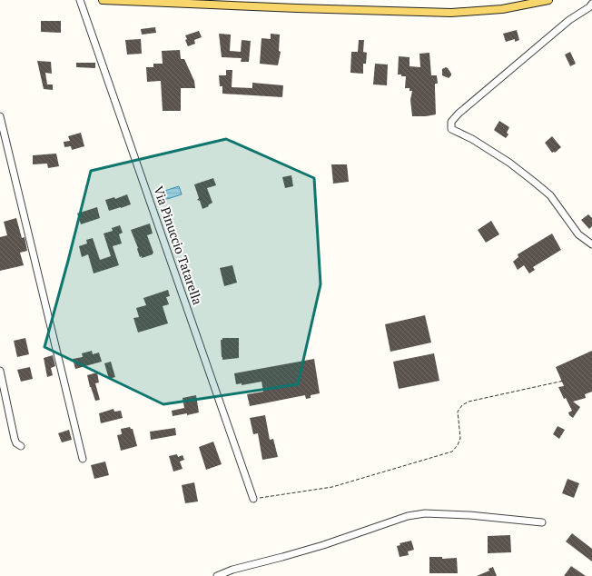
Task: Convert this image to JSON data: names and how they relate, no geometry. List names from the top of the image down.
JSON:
{
  "streets": {
    "street": ["Via Pinuccio Tatarella"]
  }
}
